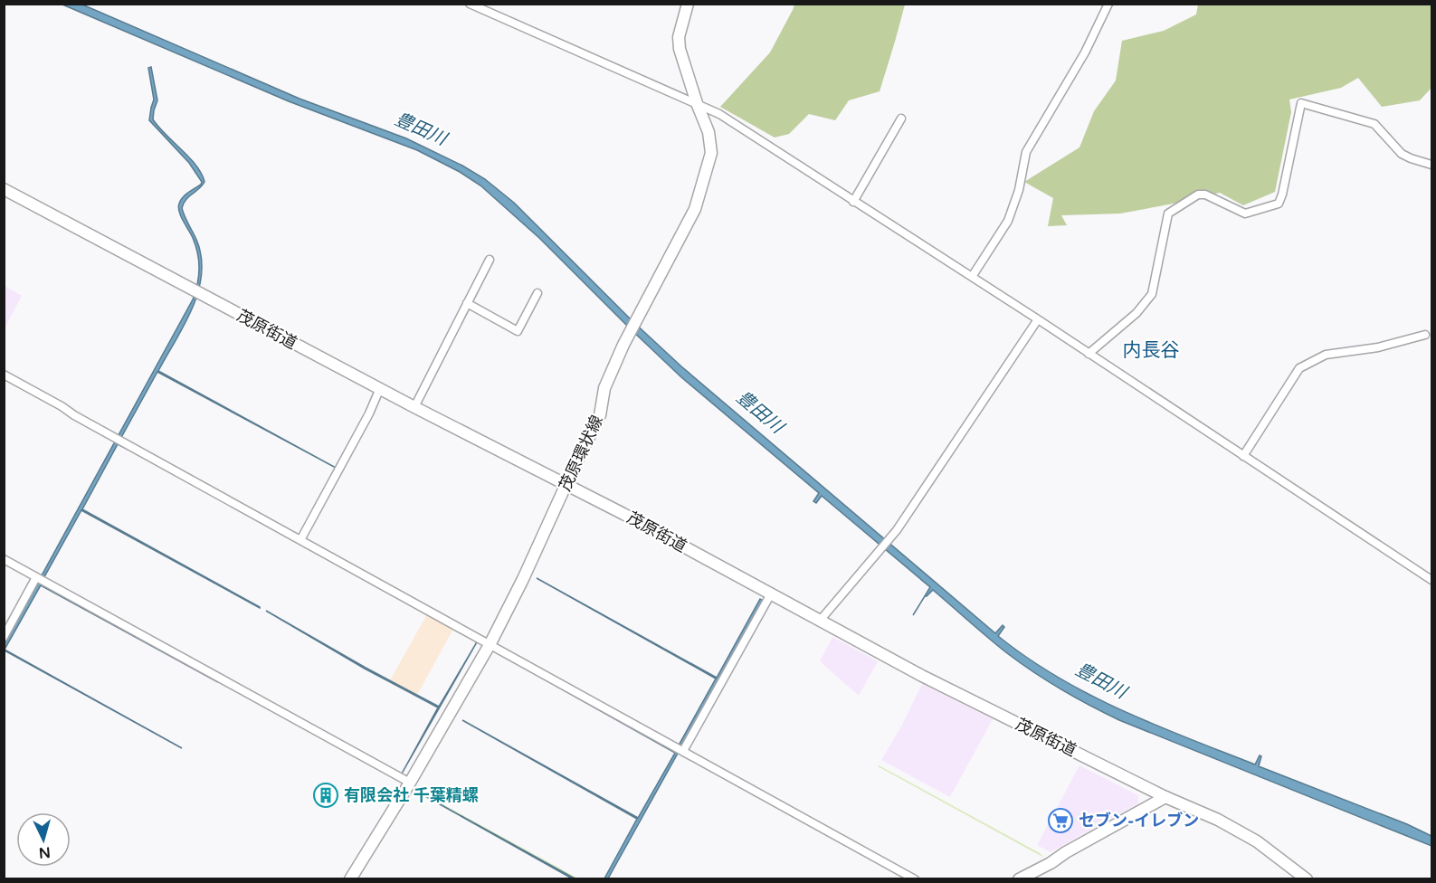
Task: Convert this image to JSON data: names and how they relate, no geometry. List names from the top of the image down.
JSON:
{
  "streets": {
    "main road": ["茂原街道", "茂原環状線"]
  },
  "crossings": [
    ["茂原街道", "茂原環状線"]
  ],
  "districts": ["内長谷"],
  "water": ["豊田川"],
  "places": {
    "building": ["有限会社 千葉精螺"],
    "supermarket": ["セブン-イレブン"]
  },
  "north": "bottom"
}
